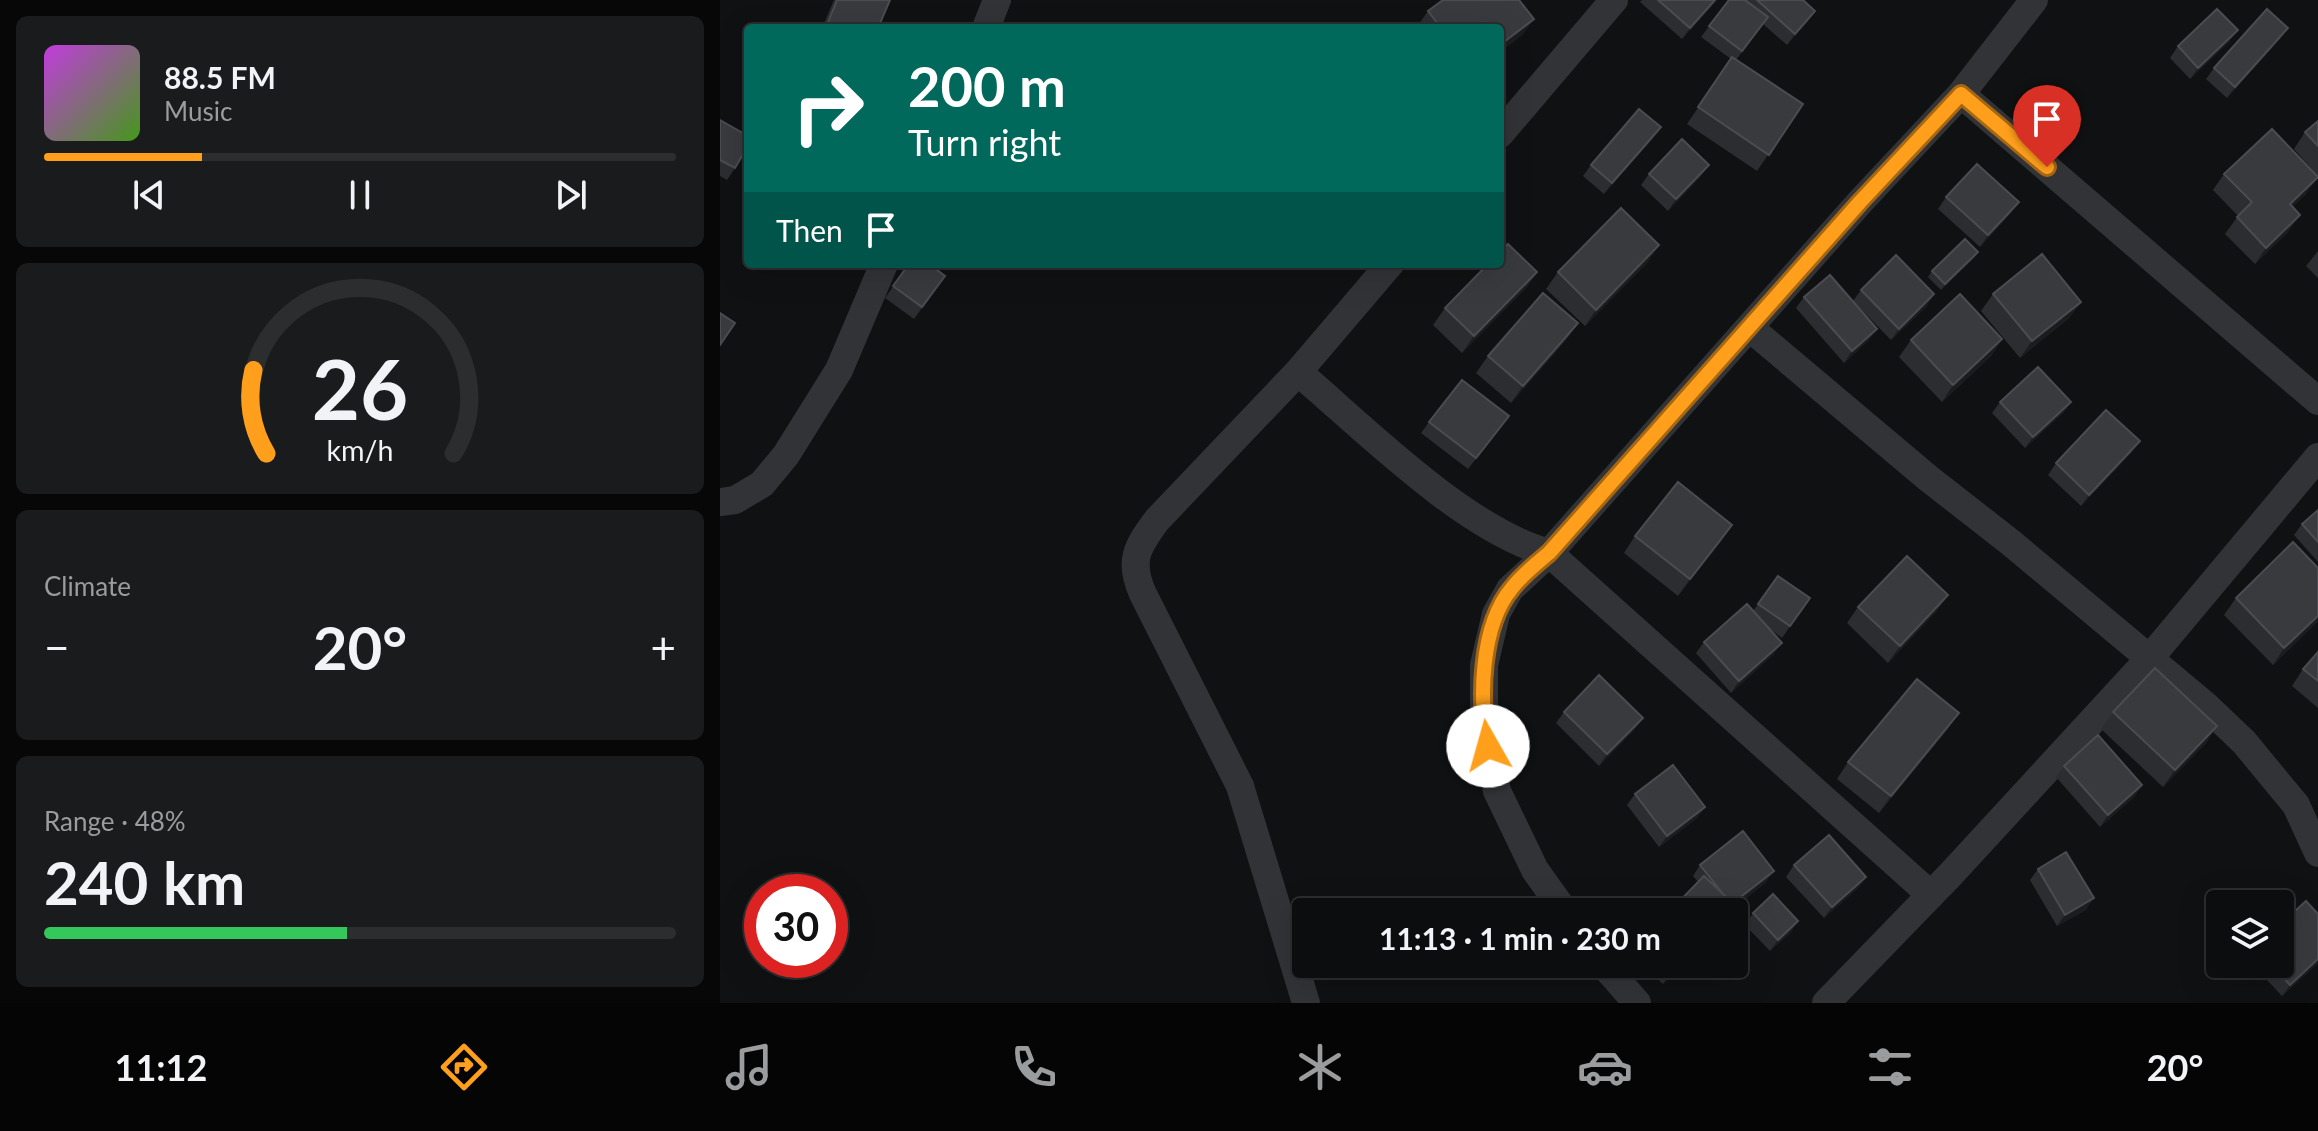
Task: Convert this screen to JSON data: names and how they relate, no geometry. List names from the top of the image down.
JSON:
{
  "page": {
    "turn": ["200 m", "Turn right"],
    "song": ["88.5 FM", "Music"],
    "then": "Then",
    "tile": [
      "Climate",
      ["Range · 48%", "240 km"]
    ],
    "heat": ["−", "20°", "+"],
    "limit": "30",
    "trip": "11:13 · 1 min · 230 m",
    "tabs": ["11:12", "20°"],
    "gauge": ["26", "km/h"]
  }
}
